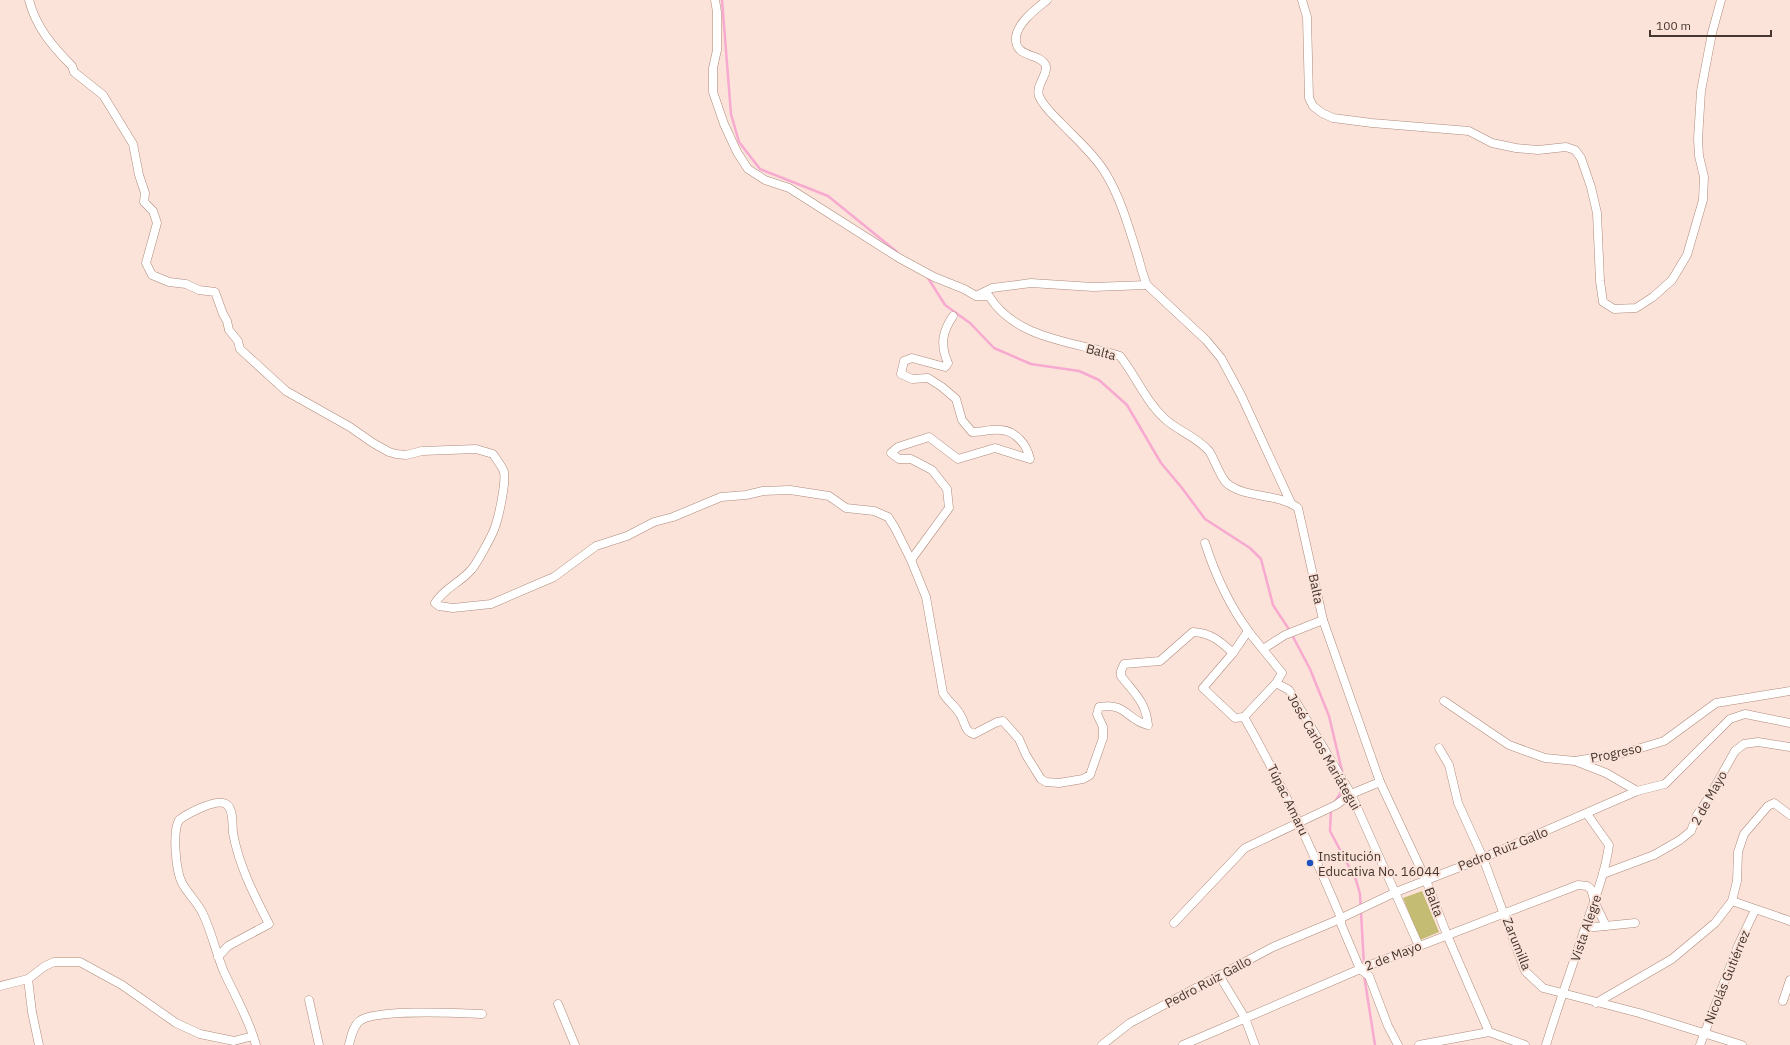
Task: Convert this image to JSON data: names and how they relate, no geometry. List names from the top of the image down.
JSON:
{
  "streets": {
    "street": [
      "Balta",
      "José Carlos Mariátegui",
      "Progreso",
      "2 de Mayo",
      "Túpac Amaru",
      "Pedro Ruiz Gallo",
      "Vista Alegre",
      "Zarumilla",
      "Nicolás Gutiérrez"
    ]
  },
  "crossings": [
    ["Balta", "2 de Mayo"],
    ["Balta", "Pedro Ruiz Gallo"],
    ["José Carlos Mariátegui", "2 de Mayo"],
    ["José Carlos Mariátegui", "Pedro Ruiz Gallo"],
    ["2 de Mayo", "Túpac Amaru"],
    ["2 de Mayo", "Vista Alegre"],
    ["2 de Mayo", "Zarumilla"],
    ["Túpac Amaru", "Pedro Ruiz Gallo"],
    ["Pedro Ruiz Gallo", "Vista Alegre"],
    ["Pedro Ruiz Gallo", "Zarumilla"],
    ["Vista Alegre", "Zarumilla"],
    ["Zarumilla", "Nicolás Gutiérrez"]
  ],
  "places": ["Institución Educativa No. 16044"],
  "scale_bar": "100 m"
}
